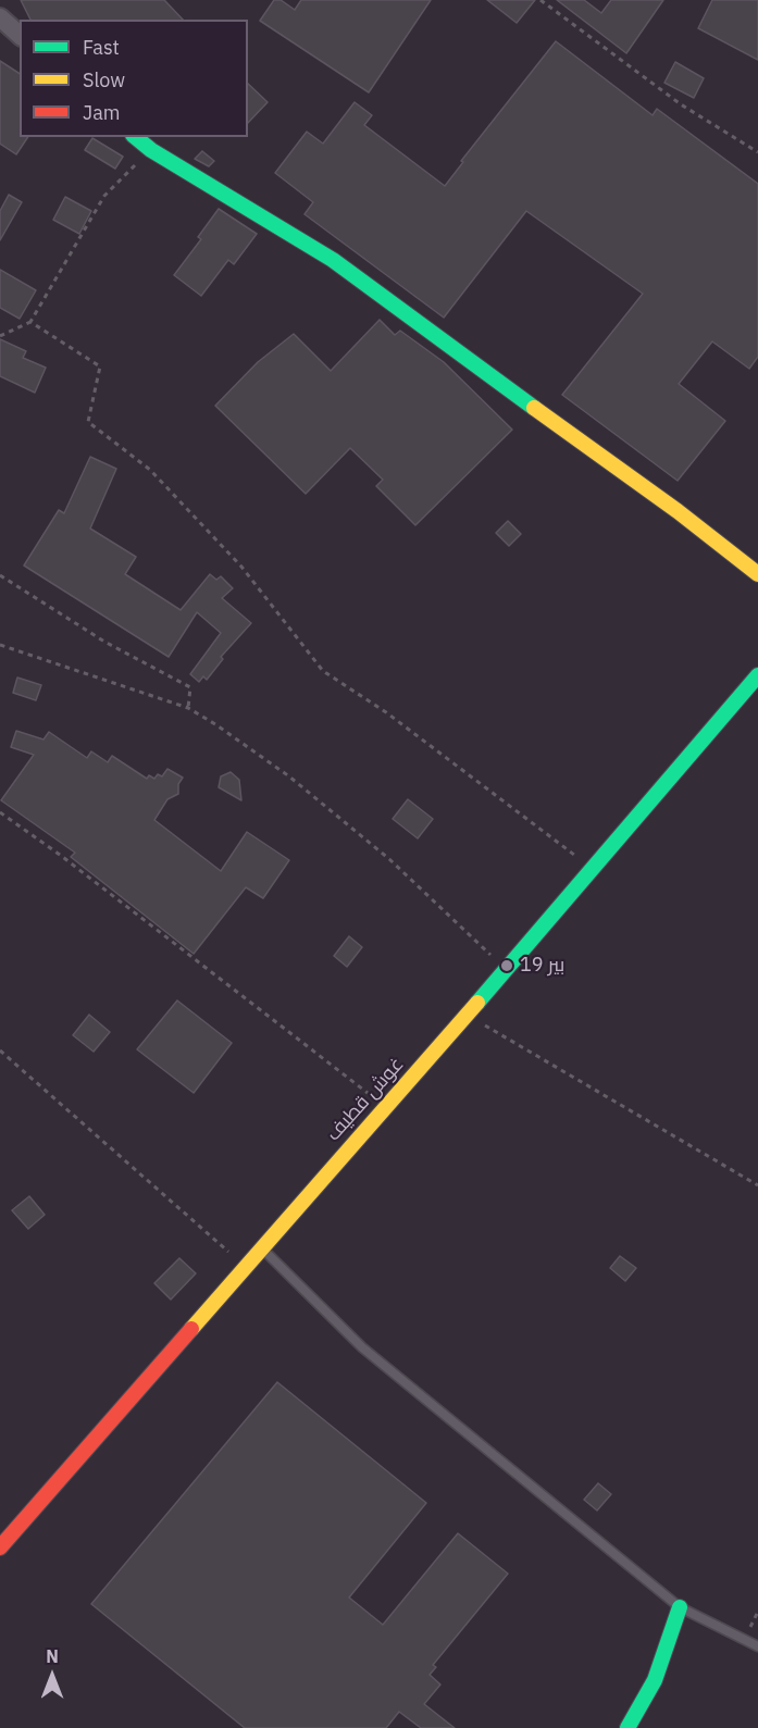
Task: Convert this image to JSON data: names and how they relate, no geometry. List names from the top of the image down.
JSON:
{
  "streets": {
    "main road": ["غوش قطيف"]
  },
  "places": ["بير 19"],
  "legend": ["Fast", "Slow", "Jam"],
  "north": "top"
}
